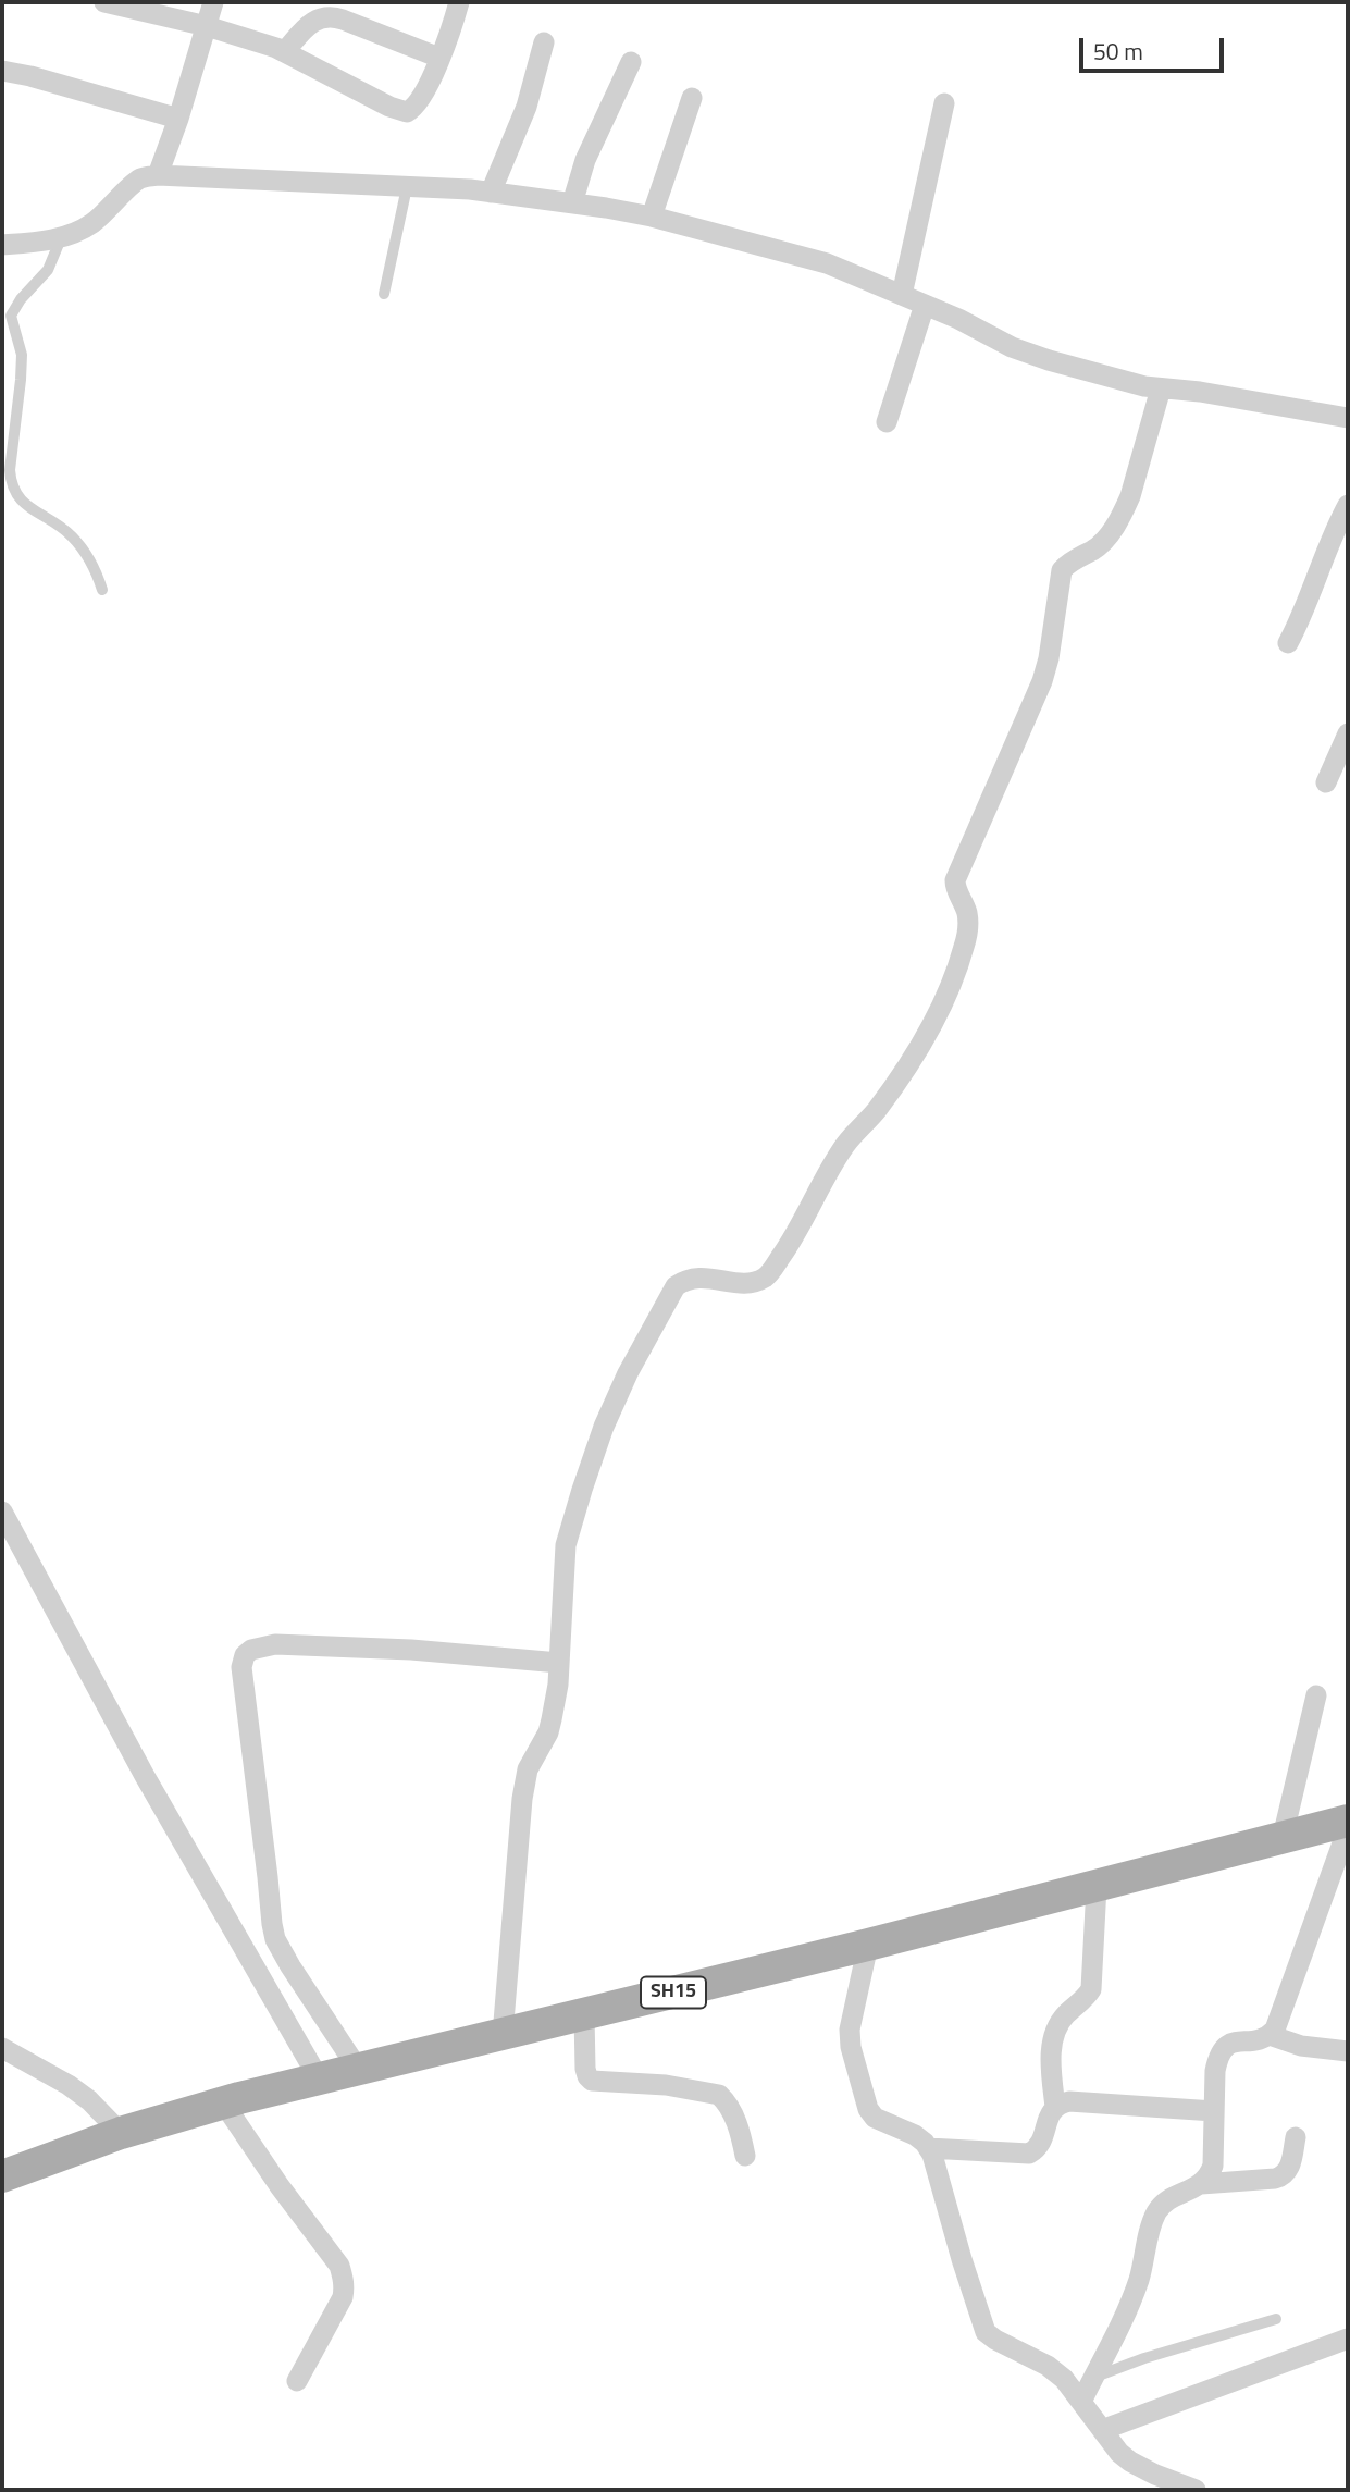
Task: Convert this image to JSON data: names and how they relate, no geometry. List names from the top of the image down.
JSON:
{
  "streets": {
    "main road": ["SH15"]
  },
  "scale_bar": "50 m"
}
